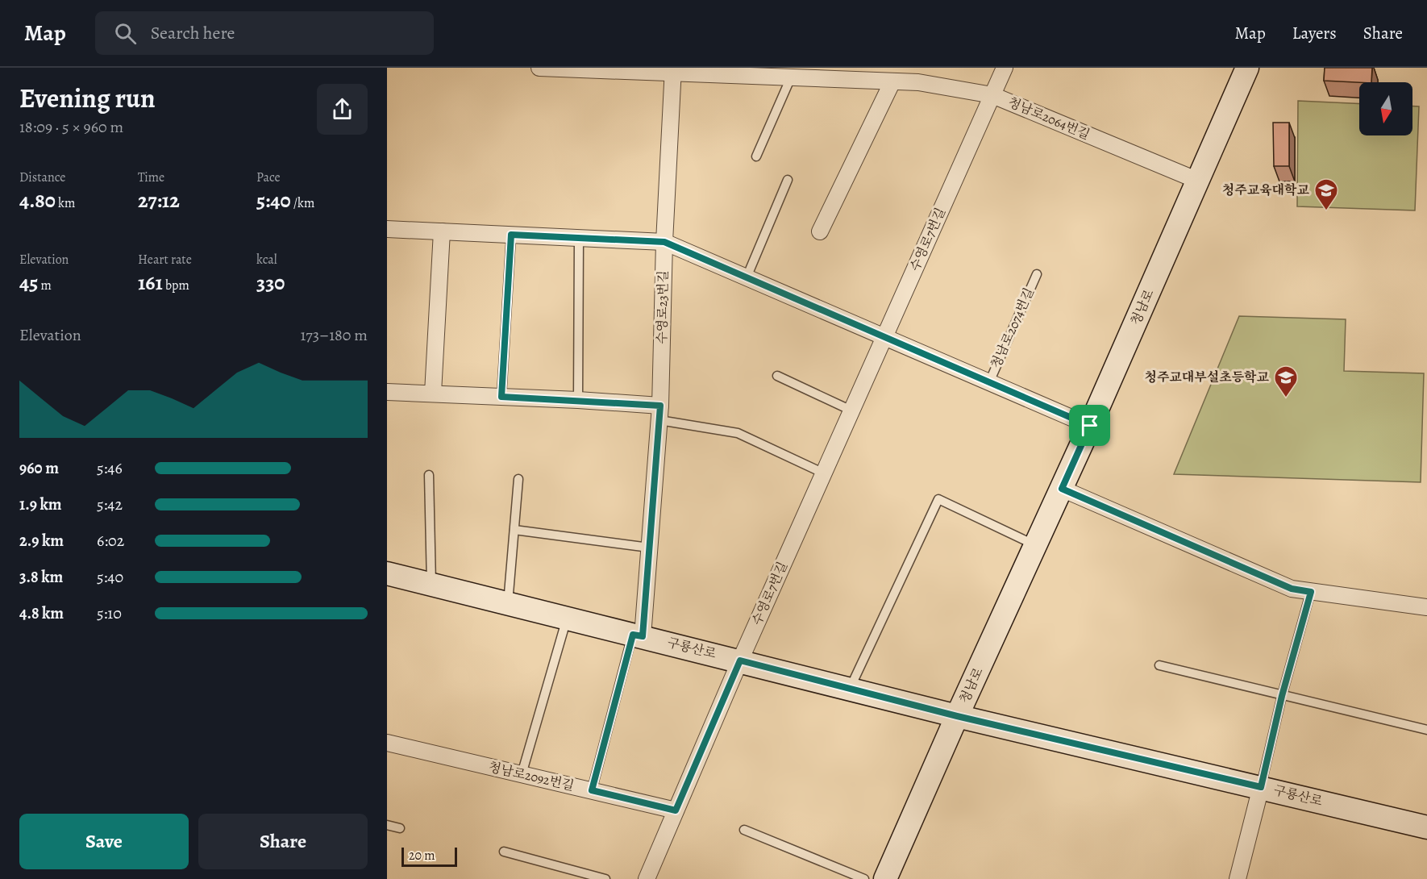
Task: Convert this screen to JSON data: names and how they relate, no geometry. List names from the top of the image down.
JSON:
{
  "streets": {
    "street": [
      "청남로2064번길",
      "수영로7번길",
      "수영로23번길",
      "청남로",
      "청남로2074번길",
      "구룡산로",
      "청남로2092번길"
    ]
  },
  "crossings": [
    ["청남로2064번길", "수영로7번길"],
    ["청남로2064번길", "수영로23번길"],
    ["청남로2064번길", "청남로"],
    ["수영로7번길", "청남로2074번길"],
    ["수영로7번길", "구룡산로"],
    ["수영로7번길", "청남로2092번길"],
    ["수영로23번길", "청남로2074번길"],
    ["수영로23번길", "구룡산로"],
    ["청남로", "청남로2074번길"],
    ["청남로", "구룡산로"]
  ],
  "places": {
    "school or university": ["청주교육대학교", "청주교대부설초등학교"]
  },
  "scale_bar": "20 m",
  "north": "bottom",
  "page": {
    "header": "Map",
    "search": "Search here",
    "nav": ["Map", "Layers", "Share"],
    "heading": ["Evening run", "18:09 · 5 × 960 m"],
    "stats": [
      ["Distance", "4.80 km"],
      ["Time", "27:12"],
      ["Pace", "5:40 /km"],
      ["Elevation", "45 m"],
      ["Heart rate", "161 bpm"],
      ["kcal", "330"]
    ],
    "chart": ["Elevation", "173–180 m"],
    "list": [
      {
        "name": "960 m",
        "note": "5:46"
      },
      {
        "name": "1.9 km",
        "note": "5:42"
      },
      {
        "name": "2.9 km",
        "note": "6:02"
      },
      {
        "name": "3.8 km",
        "note": "5:40"
      },
      {
        "name": "4.8 km",
        "note": "5:10"
      }
    ],
    "buttons": ["Save", "Share"],
    "scale": "20 m"
  }
}
